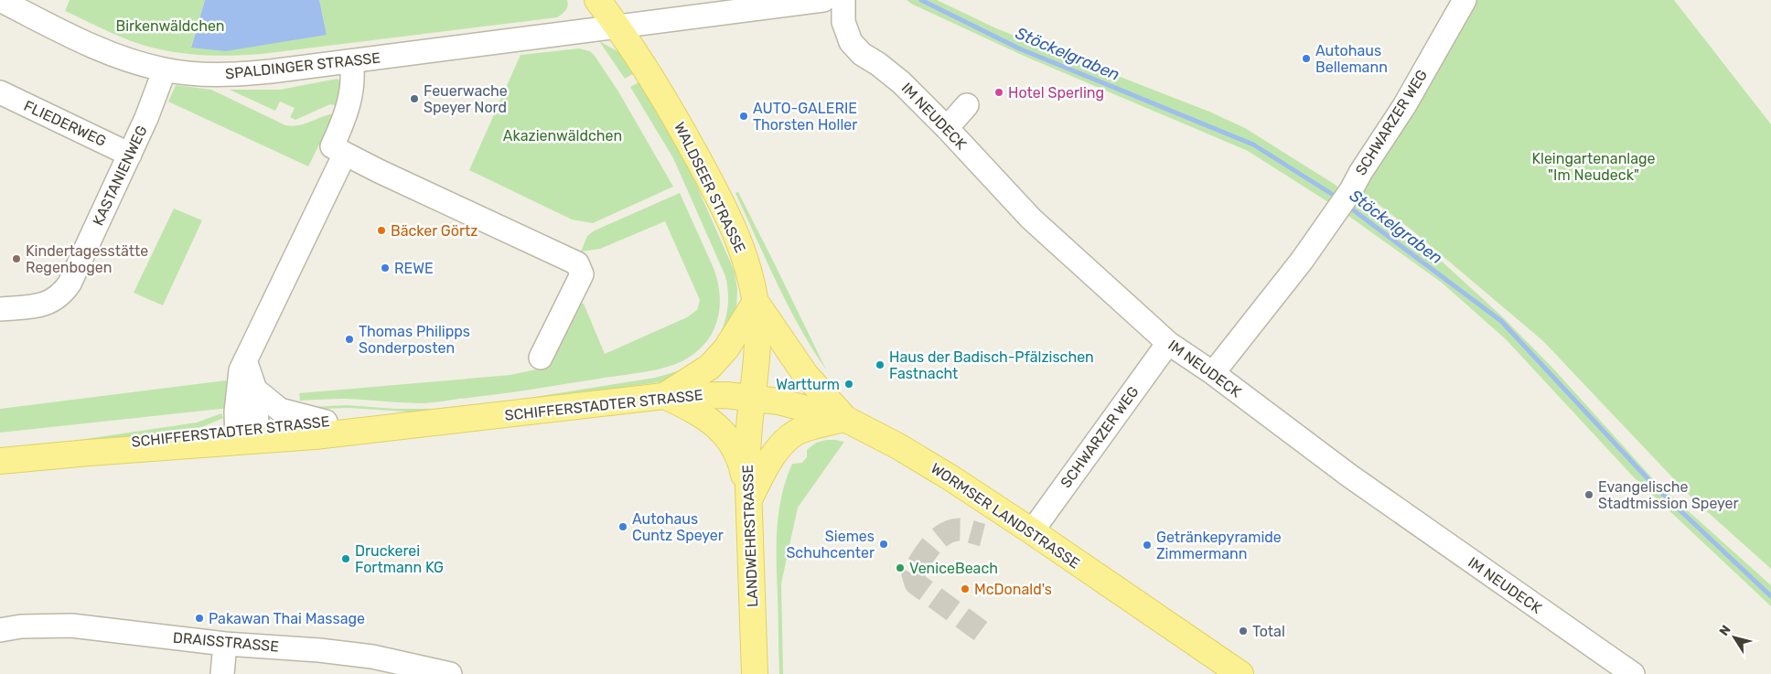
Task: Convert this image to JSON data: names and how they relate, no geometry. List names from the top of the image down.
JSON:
{
  "streets": {
    "main road": [
      "WALDSEER STRASSE",
      "SCHIFFERSTADTER STRASSE",
      "WORMSER LANDSTRASSE",
      "LANDWEHRSTRASSE"
    ],
    "street": [
      "SPALDINGER STRASSE",
      "IM NEUDECK",
      "SCHWARZER WEG",
      "FLIEDERWEG",
      "KASTANIENWEG",
      "DRAISSTRASSE"
    ]
  },
  "crossings": [
    ["SPALDINGER STRASSE", "KASTANIENWEG"],
    ["SPALDINGER STRASSE", "WALDSEER STRASSE"],
    ["IM NEUDECK", "SCHWARZER WEG"],
    ["SCHWARZER WEG", "WORMSER LANDSTRASSE"],
    ["FLIEDERWEG", "KASTANIENWEG"],
    ["WALDSEER STRASSE", "SCHIFFERSTADTER STRASSE"],
    ["WALDSEER STRASSE", "WORMSER LANDSTRASSE"],
    ["WALDSEER STRASSE", "LANDWEHRSTRASSE"],
    ["SCHIFFERSTADTER STRASSE", "WORMSER LANDSTRASSE"],
    ["SCHIFFERSTADTER STRASSE", "LANDWEHRSTRASSE"],
    ["WORMSER LANDSTRASSE", "LANDWEHRSTRASSE"]
  ],
  "water": ["Stöckelgraben"],
  "parks": ["Birkenwäldchen", "Akazienwäldchen", "Kleingartenanlage \"Im Neudeck\""],
  "places": [
    "Autohaus Bellemann",
    "Hotel Sperling",
    "Feuerwache Speyer Nord",
    "AUTO-GALERIE Thorsten Holler",
    "Bäcker Görtz",
    "Kindertagesstätte Regenbogen",
    "REWE",
    "Thomas Philipps Sonderposten",
    "Haus der Badisch-Pfälzischen Fastnacht",
    "Wartturm",
    "Evangelische Stadtmission Speyer",
    "Autohaus Cuntz Speyer",
    "Siemes Schuhcenter",
    "Getränkepyramide Zimmermann",
    "Druckerei Fortmann KG",
    "VeniceBeach",
    "McDonald's",
    "Pakawan Thai Massage",
    "Total"
  ],
  "north": "top left"
}
